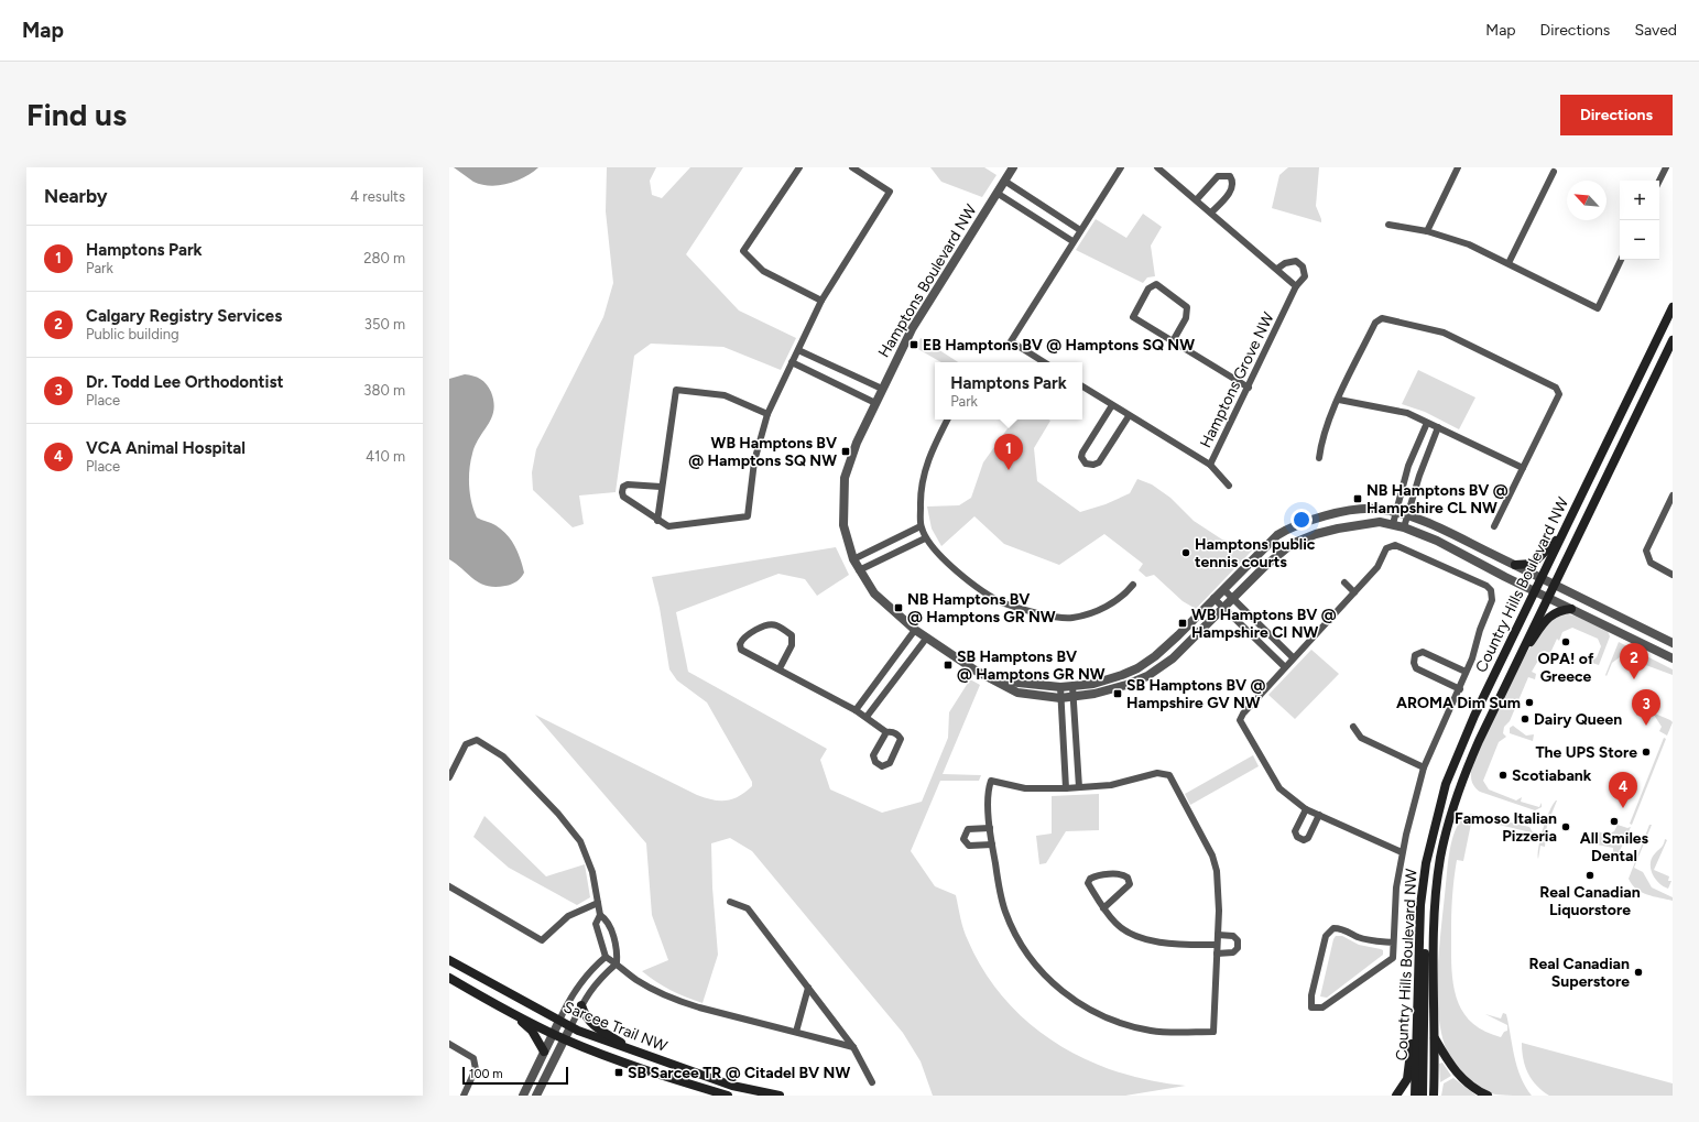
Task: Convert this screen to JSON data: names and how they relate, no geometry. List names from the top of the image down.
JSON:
{
  "streets": {
    "main road": ["Country Hills Boulevard NW", "Sarcee Trail NW"],
    "street": ["Hamptons Boulevard NW", "Hamptons Grove NW"]
  },
  "crossings": [
    ["Hamptons Boulevard NW", "Country Hills Boulevard NW"]
  ],
  "places": {
    "transit": [
      "EB Hamptons BV @ Hamptons SQ NW",
      "WB Hamptons BV @ Hamptons SQ NW",
      "NB Hamptons BV @ Hampshire CL NW",
      "NB Hamptons BV @ Hamptons GR NW",
      "WB Hamptons BV @ Hampshire CI NW",
      "SB Hamptons BV @ Hamptons GR NW",
      "SB Hamptons BV @ Hampshire GV NW",
      "SB Sarcee TR @ Citadel BV NW"
    ],
    "other": [
      "Hamptons public tennis courts",
      "OPA! of Greece",
      "AROMA Dim Sum",
      "Dairy Queen",
      "The UPS Store",
      "Scotiabank",
      "All Smiles Dental",
      "Famoso Italian Pizzeria",
      "Real Canadian Liquorstore",
      "Real Canadian Superstore"
    ]
  },
  "scale_bar": "100 m",
  "north": "top left",
  "page": {
    "header": "Map",
    "nav": ["Map", "Directions", "Saved"],
    "buttons": "Directions",
    "title": "Find us",
    "heading": ["Nearby", "4 results"],
    "map_buttons": ["+", "−"],
    "list": [
      {
        "mark": "1",
        "name": "Hamptons Park",
        "note": "Park",
        "value": "280 m"
      },
      {
        "mark": "2",
        "name": "Calgary Registry Services",
        "note": "Public building",
        "value": "350 m"
      },
      {
        "mark": "3",
        "name": "Dr. Todd Lee Orthodontist",
        "note": "Place",
        "value": "380 m"
      },
      {
        "mark": "4",
        "name": "VCA Animal Hospital",
        "note": "Place",
        "value": "410 m"
      }
    ],
    "popup": ["Hamptons Park", "Park"],
    "pins": [
      "1",
      "2",
      "3",
      "4"
    ],
    "scale": "100 m"
  }
}
